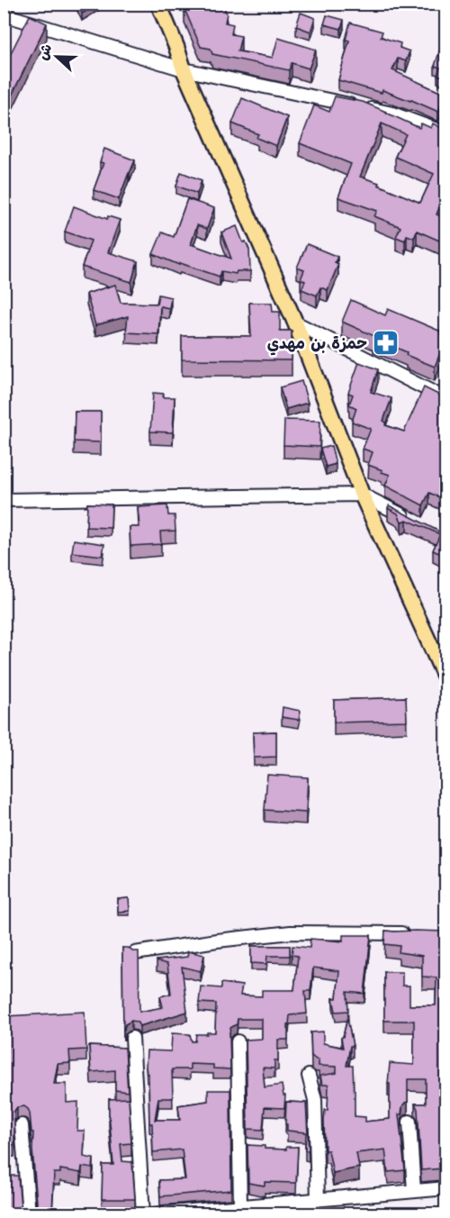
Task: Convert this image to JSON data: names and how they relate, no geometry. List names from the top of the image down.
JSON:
{
  "places": {
    "pharmacy": ["حمزة بن مهدي"]
  },
  "north": "left"
}
